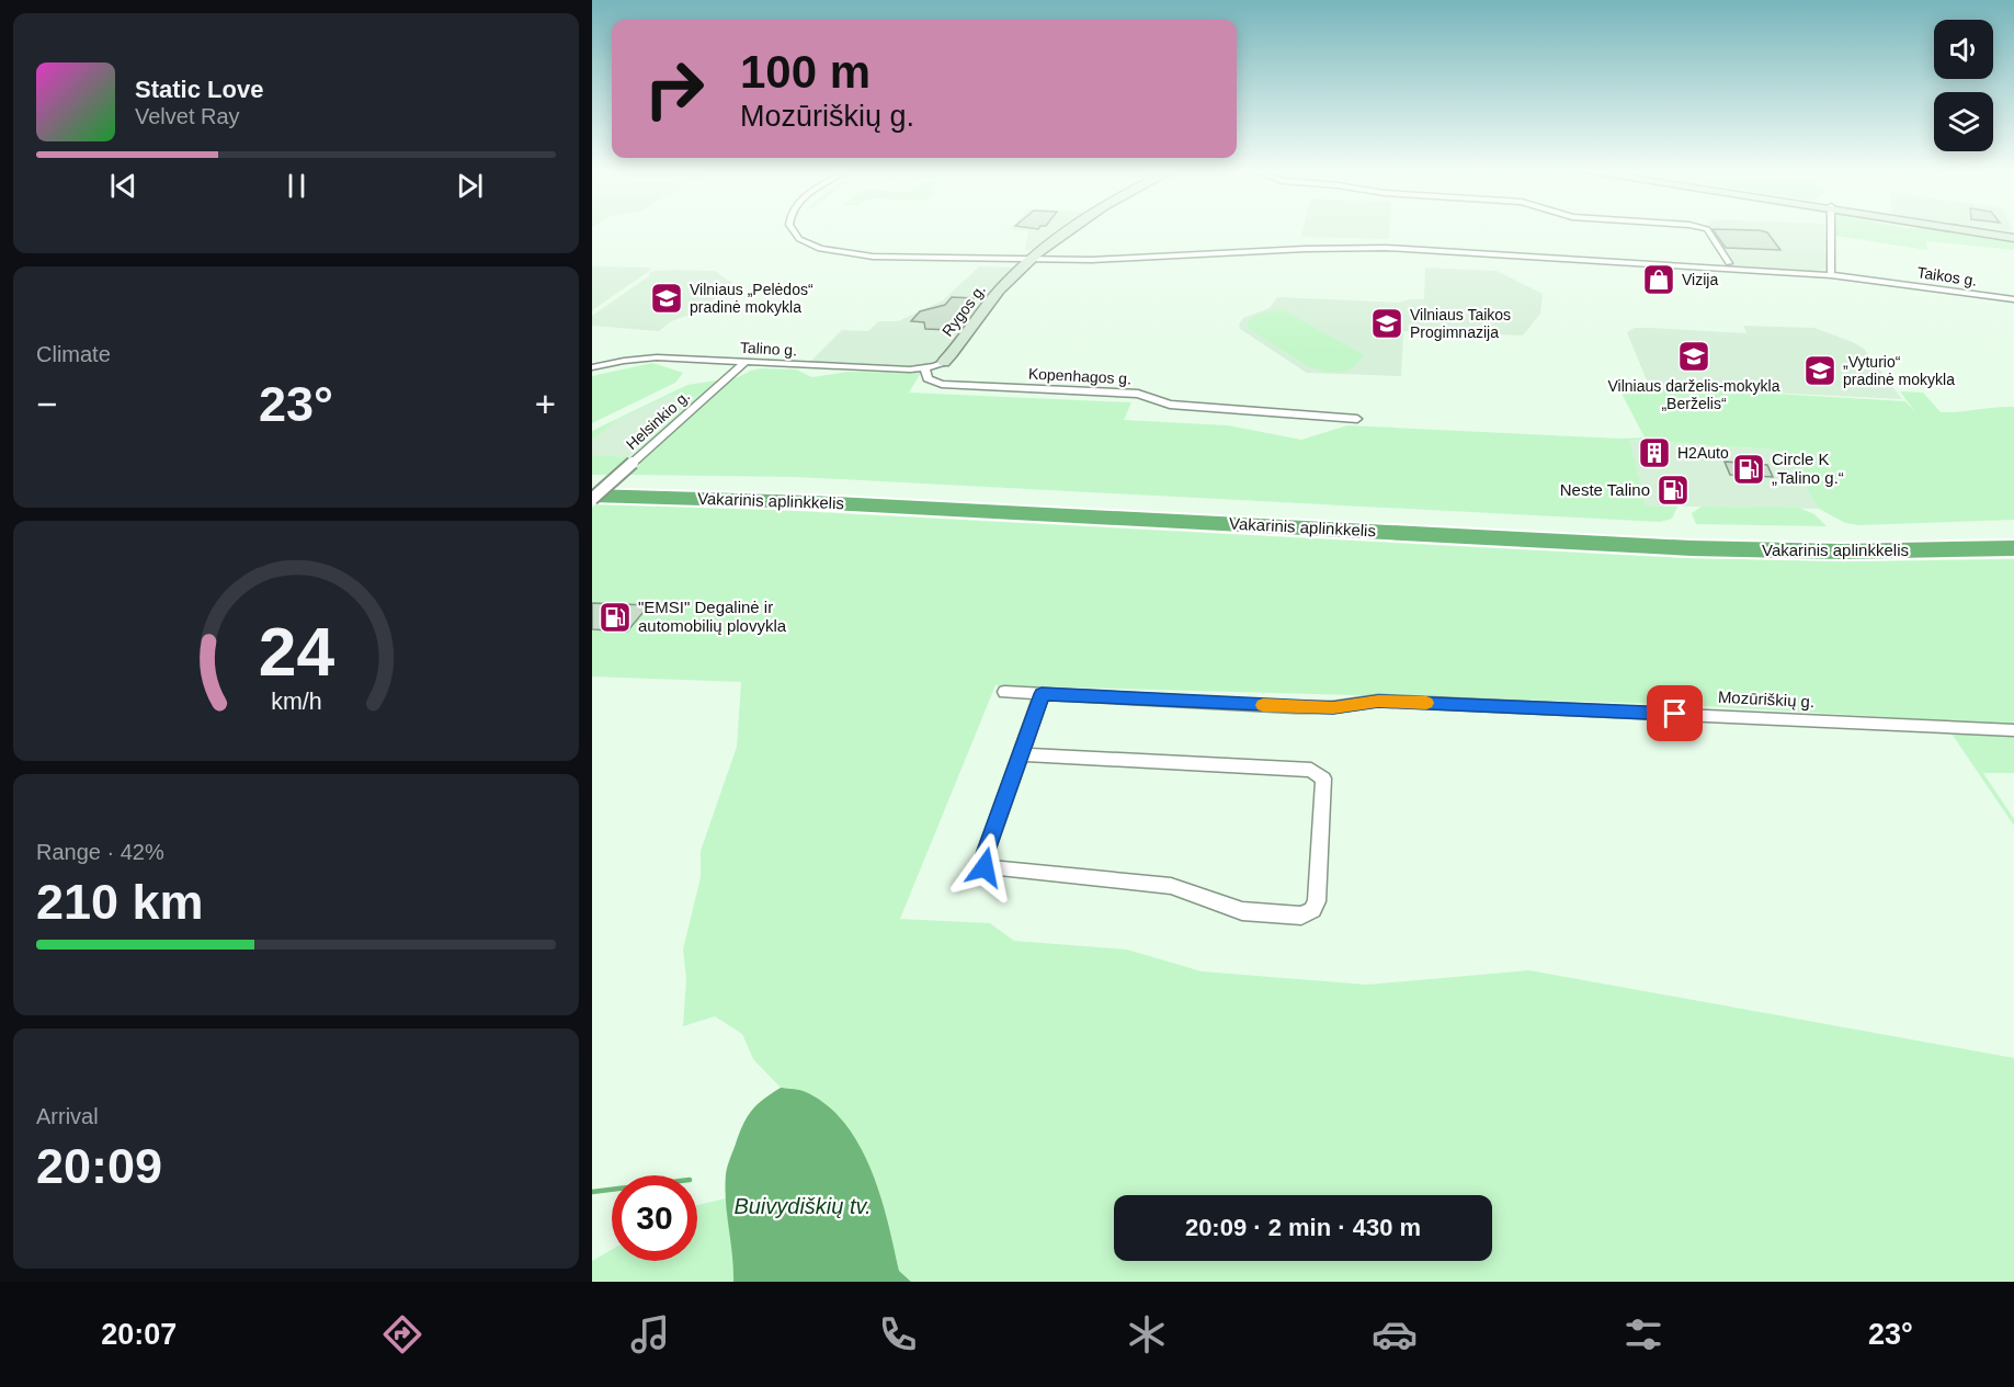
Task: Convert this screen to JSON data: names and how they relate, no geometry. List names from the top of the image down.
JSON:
{
  "streets": {
    "highway": ["Vakarinis aplinkkelis"],
    "main road": ["Rygos g."],
    "street": [
      "Taikos g.",
      "Talino g.",
      "Kopenhagos g.",
      "Helsinkio g.",
      "Mozūriškių g."
    ]
  },
  "crossings": [
    ["Taikos g.", "Rygos g."],
    ["Rygos g.", "Talino g."],
    ["Talino g.", "Kopenhagos g."],
    ["Talino g.", "Helsinkio g."],
    ["Helsinkio g.", "Vakarinis aplinkkelis"]
  ],
  "water": ["Buivydiškių tv."],
  "places": {
    "shop": ["Vizija"],
    "school or university": [
      "Vilniaus „Pelėdos“ pradinė mokykla",
      "Vilniaus Taikos Progimnazija",
      "Vilniaus darželis-mokykla „Berželis“",
      "„Vyturio“ pradinė mokykla"
    ],
    "building": ["H2Auto"],
    "fuel station": ["Circle K „Talino g.“", "Neste Talino", "\"EMSI\" Degalinė ir automobilių plovykla"]
  },
  "page": {
    "turn": ["100 m", "Mozūriškių g."],
    "song": ["Static Love", "Velvet Ray"],
    "tile": [
      "Climate",
      ["Range · 42%", "210 km"],
      ["Arrival", "20:09"]
    ],
    "heat": ["−", "23°", "+"],
    "limit": "30",
    "trip": "20:09 · 2 min · 430 m",
    "tabs": ["20:07", "23°"],
    "gauge": ["24", "km/h"]
  }
}
